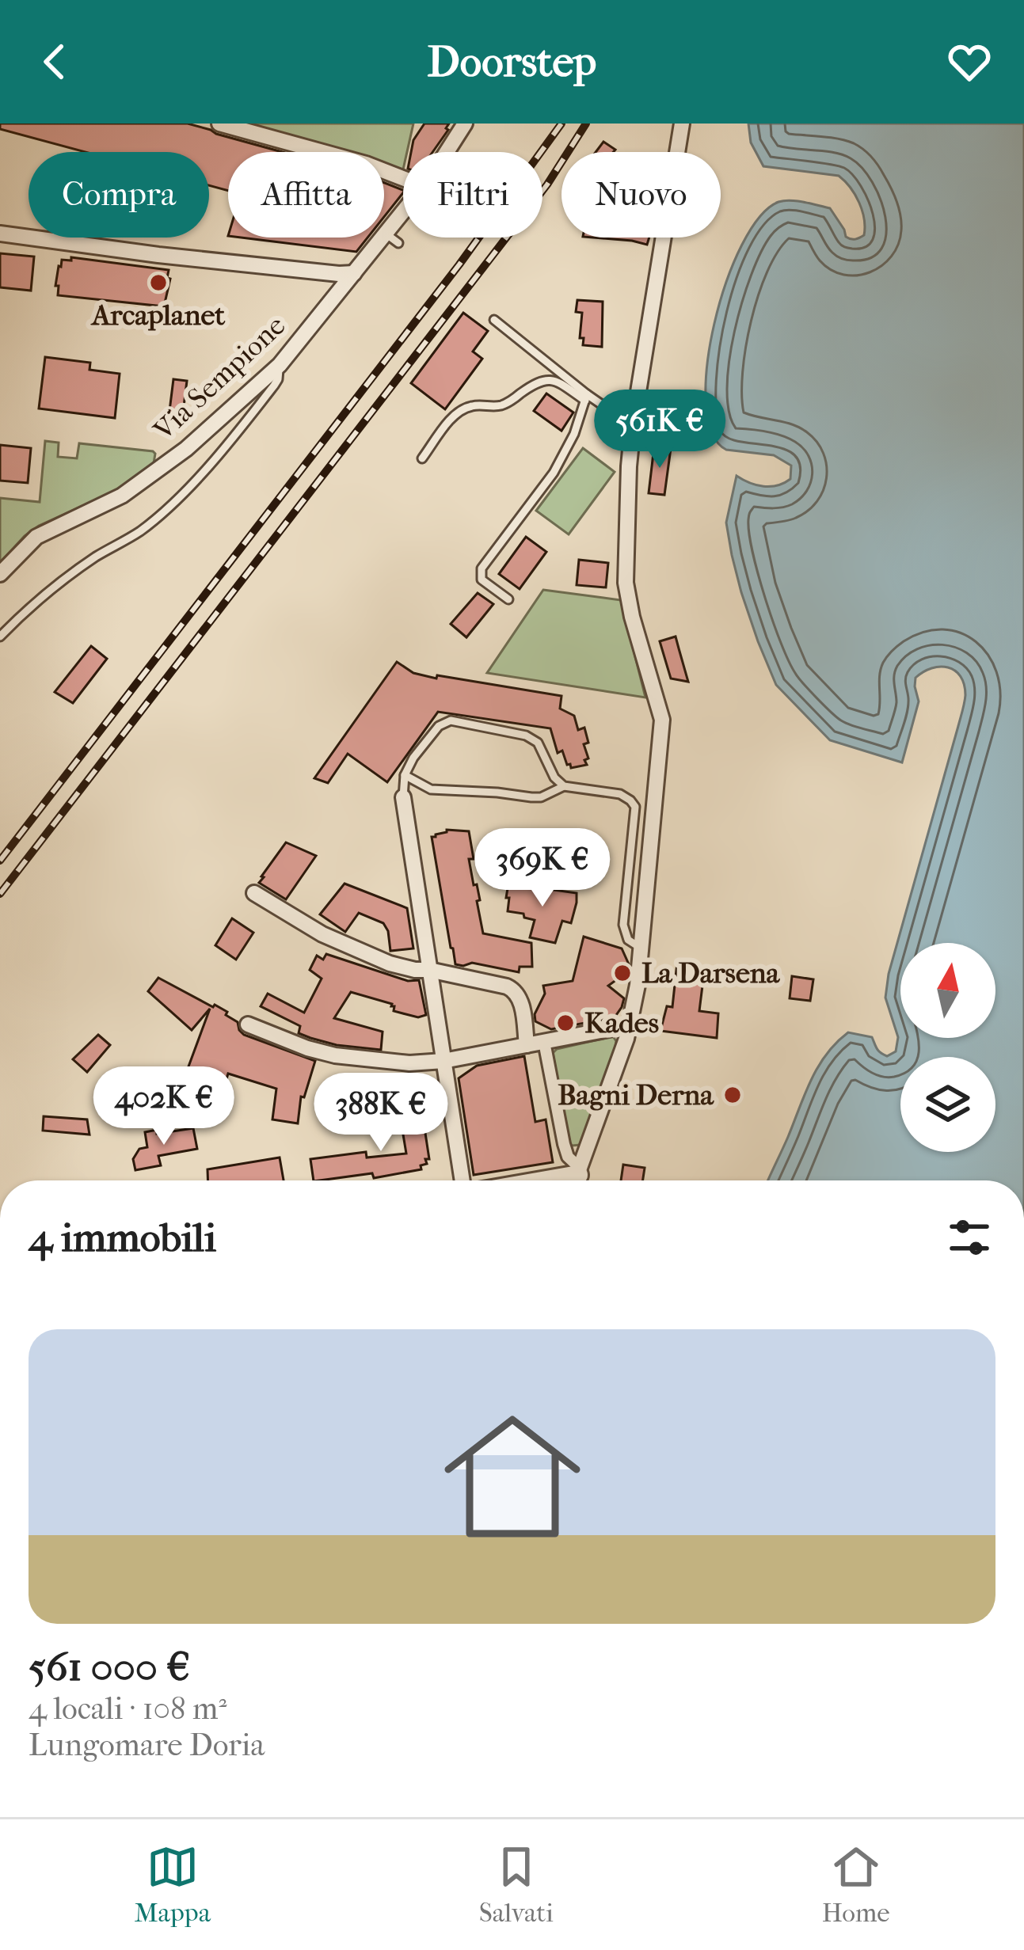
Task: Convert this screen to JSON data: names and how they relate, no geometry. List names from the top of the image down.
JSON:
{
  "streets": {
    "street": ["Via Sempione"]
  },
  "places": [
    "Arcaplanet",
    "La Darsena",
    "Kades",
    "Bagni Derna"
  ],
  "north": "top",
  "page": {
    "header": "Doorstep",
    "chip": [
      "Compra",
      "Affitta",
      "Filtri",
      "Nuovo"
    ],
    "price": [
      "561K €",
      "369K €",
      "402K €",
      "388K €"
    ],
    "heading": "4 immobili",
    "list": [
      {
        "name": "561 000 €",
        "note": "4 locali · 108 m² · Lungomare Doria"
      }
    ],
    "tabs": ["Mappa", "Salvati", "Home"]
  }
}
